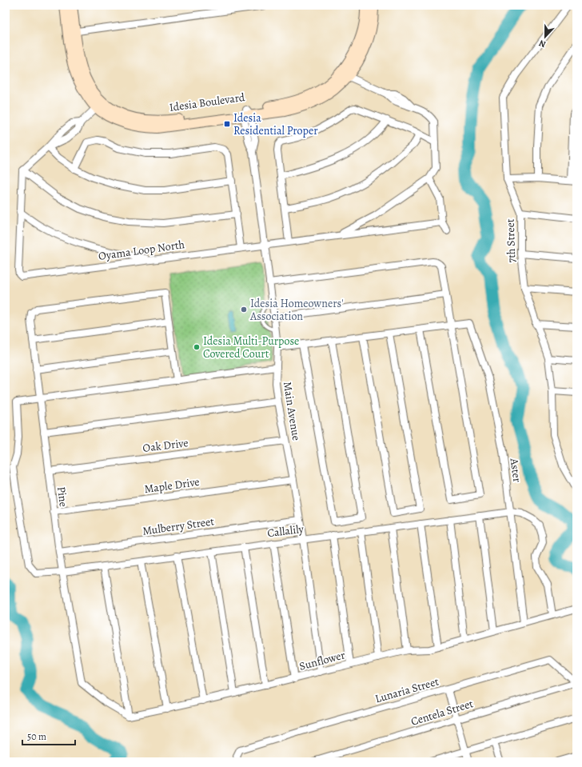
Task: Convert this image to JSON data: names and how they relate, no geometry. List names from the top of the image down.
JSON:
{
  "streets": {
    "street": [
      "Idesia Boulevard",
      "7th Street",
      "Oyama Loop North",
      "Main Avenue",
      "Oak Drive",
      "Aster",
      "Maple Drive",
      "Pine",
      "Mulberry Street",
      "Callalily",
      "Sunflower",
      "Lunaria Street",
      "Centela Street"
    ]
  },
  "crossings": [
    ["Idesia Boulevard", "Main Avenue"],
    ["Oyama Loop North", "Main Avenue"],
    ["Main Avenue", "Oak Drive"],
    ["Main Avenue", "Maple Drive"],
    ["Main Avenue", "Mulberry Street"],
    ["Main Avenue", "Callalily"],
    ["Main Avenue", "Sunflower"],
    ["Oak Drive", "Pine"],
    ["Aster", "Callalily"],
    ["Aster", "Sunflower"],
    ["Maple Drive", "Pine"],
    ["Pine", "Mulberry Street"],
    ["Pine", "Callalily"],
    ["Pine", "Sunflower"],
    ["Lunaria Street", "Centela Street"]
  ],
  "places": {
    "transit": ["Idesia Residential Proper"],
    "other": ["Idesia Homeowners' Association", "Idesia Multi-Purpose Covered Court"]
  },
  "scale_bar": "50 m",
  "north": "bottom"
}
